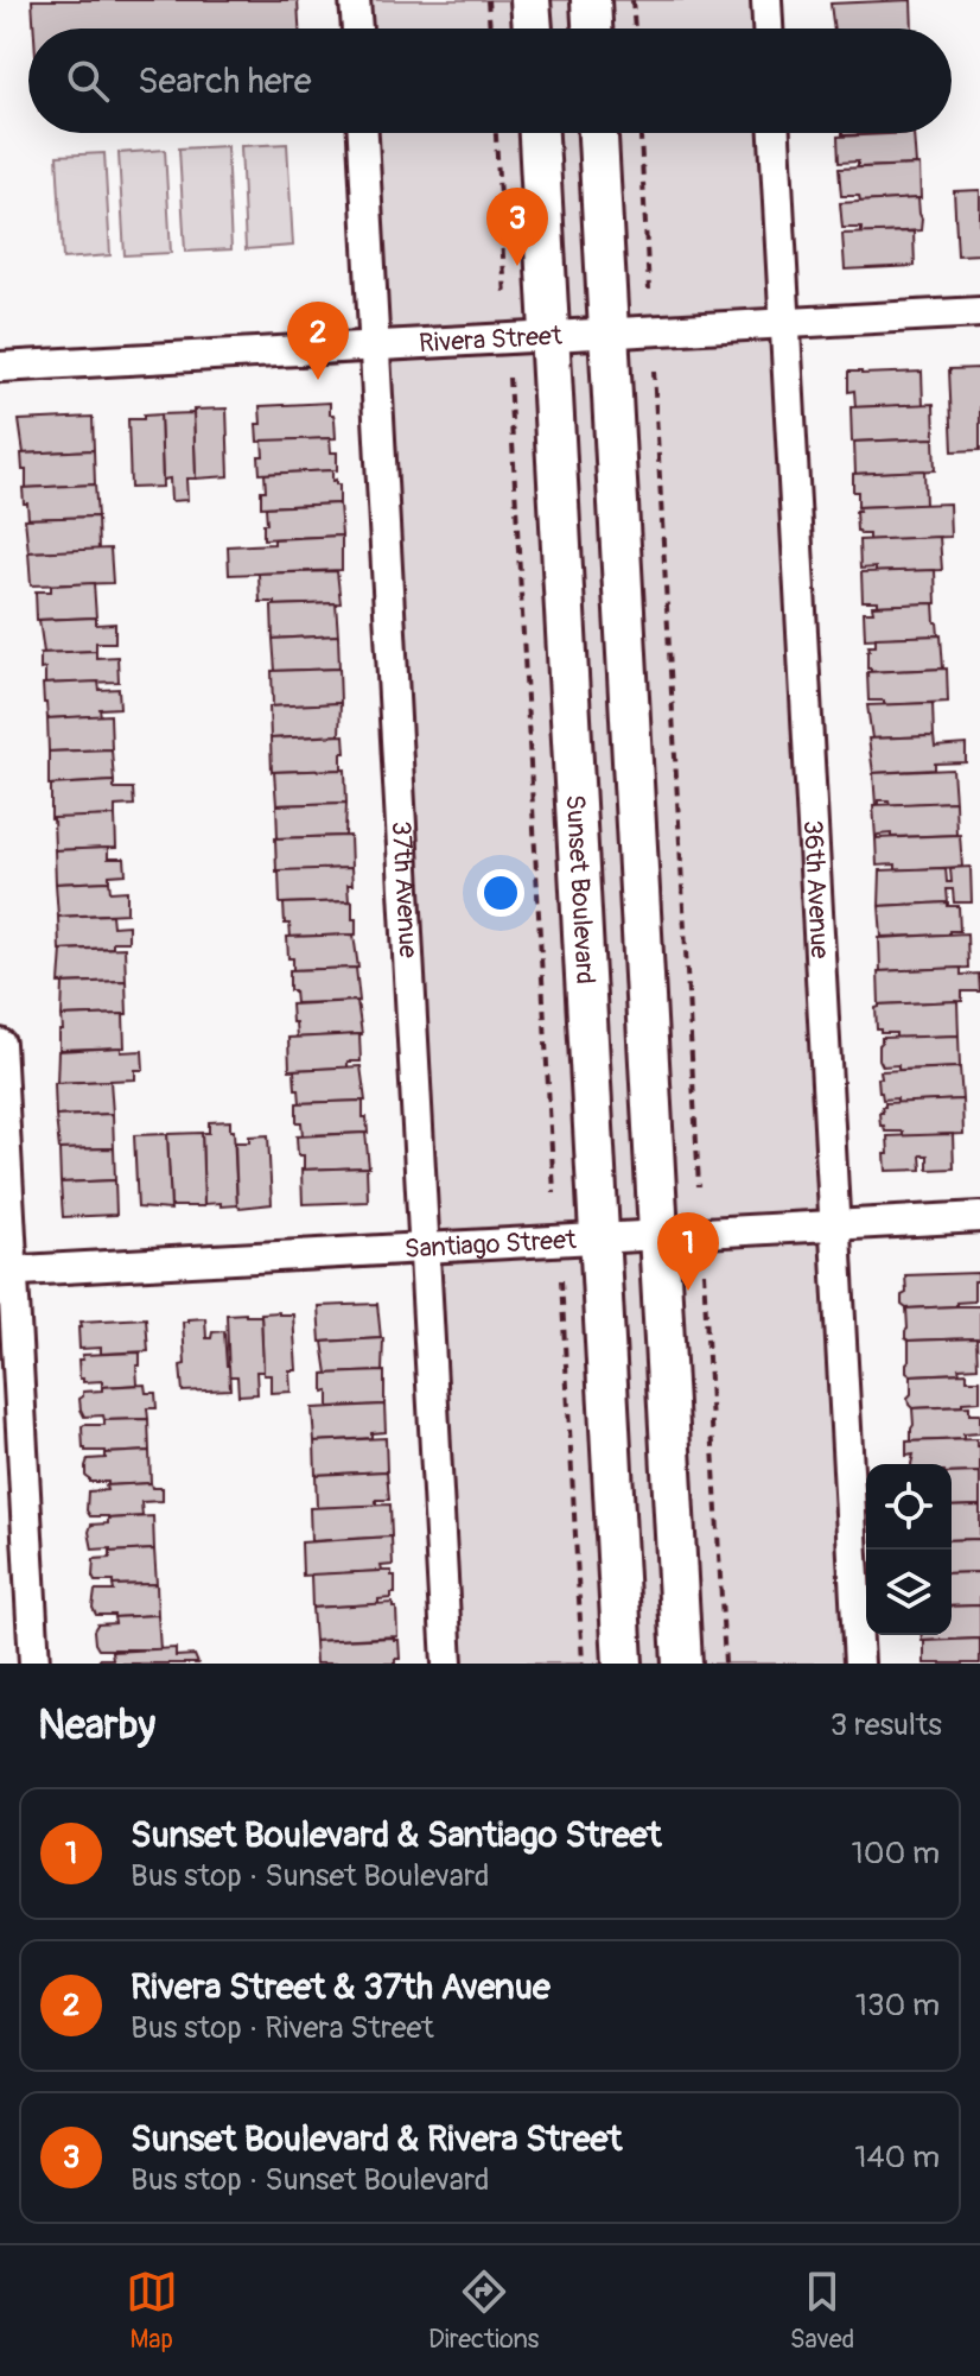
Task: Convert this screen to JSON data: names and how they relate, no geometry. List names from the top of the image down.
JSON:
{
  "streets": {
    "main road": ["Sunset Boulevard"],
    "street": [
      "Rivera Street",
      "37th Avenue",
      "36th Avenue",
      "Santiago Street"
    ]
  },
  "crossings": [
    ["Rivera Street", "37th Avenue"],
    ["Rivera Street", "Sunset Boulevard"],
    ["Rivera Street", "36th Avenue"],
    ["37th Avenue", "Santiago Street"],
    ["Sunset Boulevard", "Santiago Street"],
    ["36th Avenue", "Santiago Street"]
  ],
  "page": {
    "search": "Search here",
    "pins": ["3", "2", "1"],
    "heading": ["Nearby", "3 results"],
    "list": [
      {
        "mark": "1",
        "name": "Sunset Boulevard & Santiago Street",
        "note": "Bus stop · Sunset Boulevard",
        "value": "100 m"
      },
      {
        "mark": "2",
        "name": "Rivera Street & 37th Avenue",
        "note": "Bus stop · Rivera Street",
        "value": "130 m"
      },
      {
        "mark": "3",
        "name": "Sunset Boulevard & Rivera Street",
        "note": "Bus stop · Sunset Boulevard",
        "value": "140 m"
      }
    ],
    "nav": ["Map", "Directions", "Saved"]
  }
}
